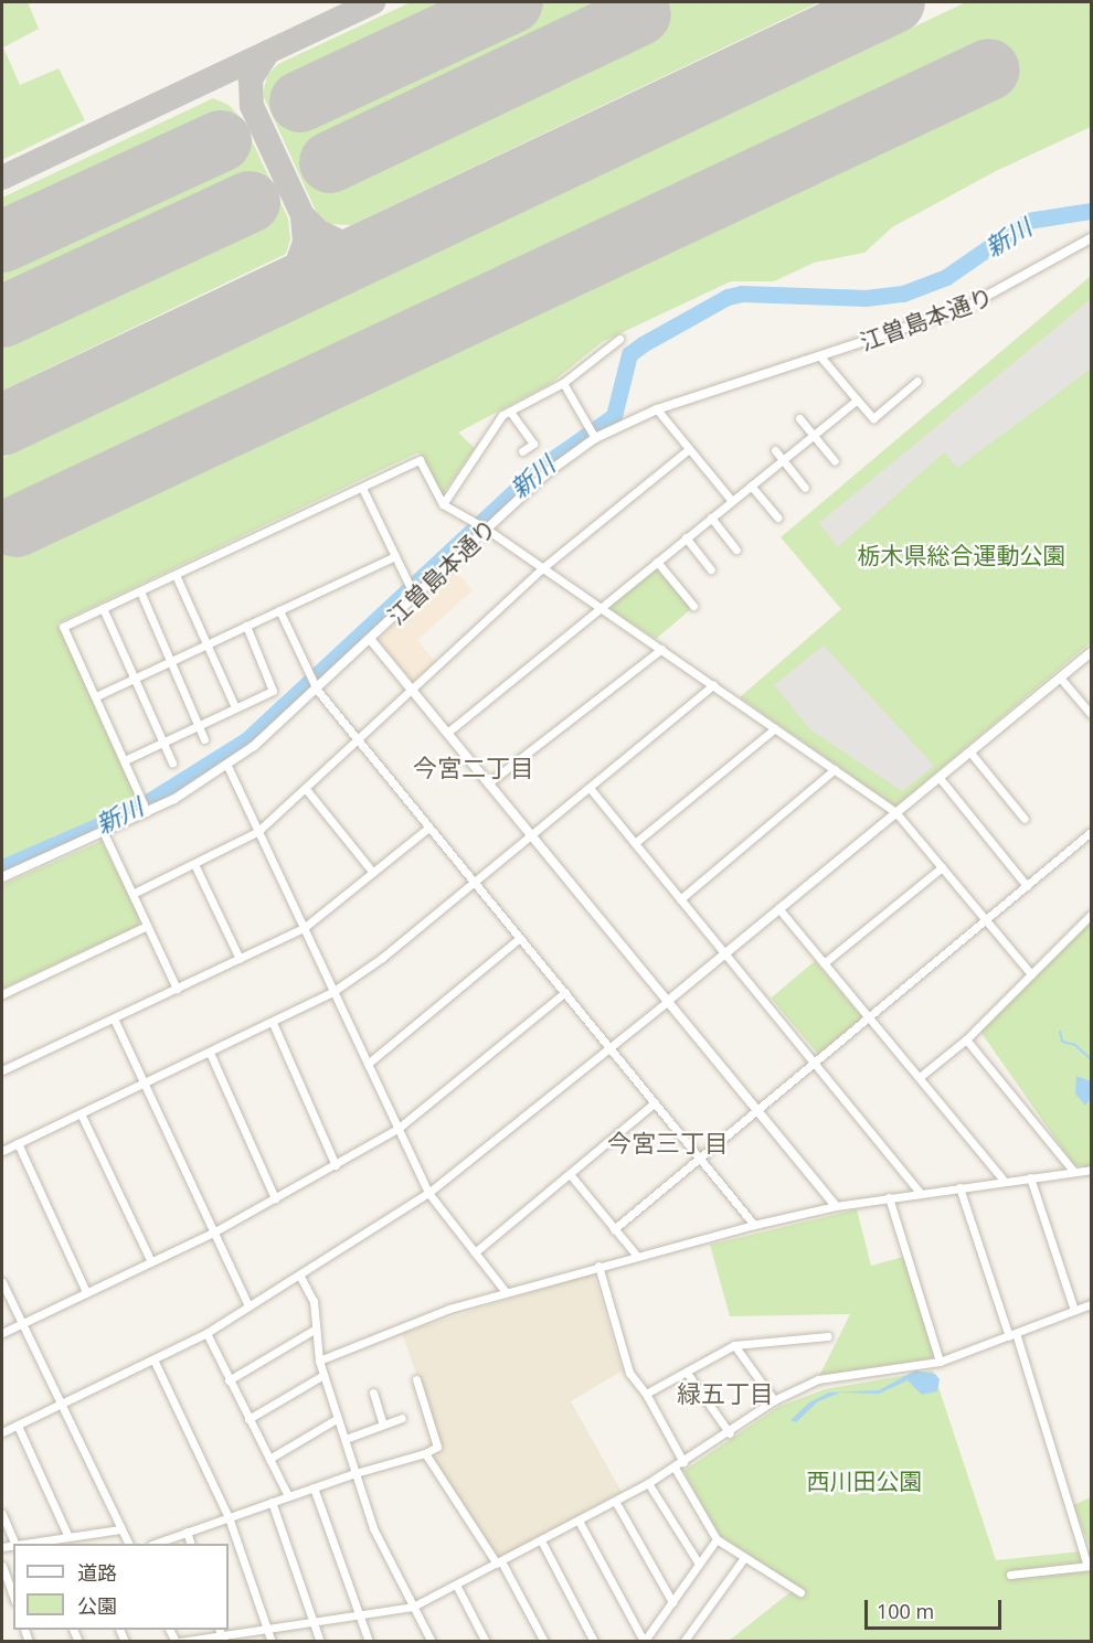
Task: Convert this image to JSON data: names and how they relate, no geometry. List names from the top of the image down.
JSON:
{
  "streets": {
    "street": ["江曽島本通り"]
  },
  "districts": ["今宮二丁目", "今宮三丁目", "緑五丁目"],
  "water": ["新川"],
  "parks": ["栃木県総合運動公園", "西川田公園"],
  "legend": ["道路", "公園"],
  "scale_bar": "100 m"
}
